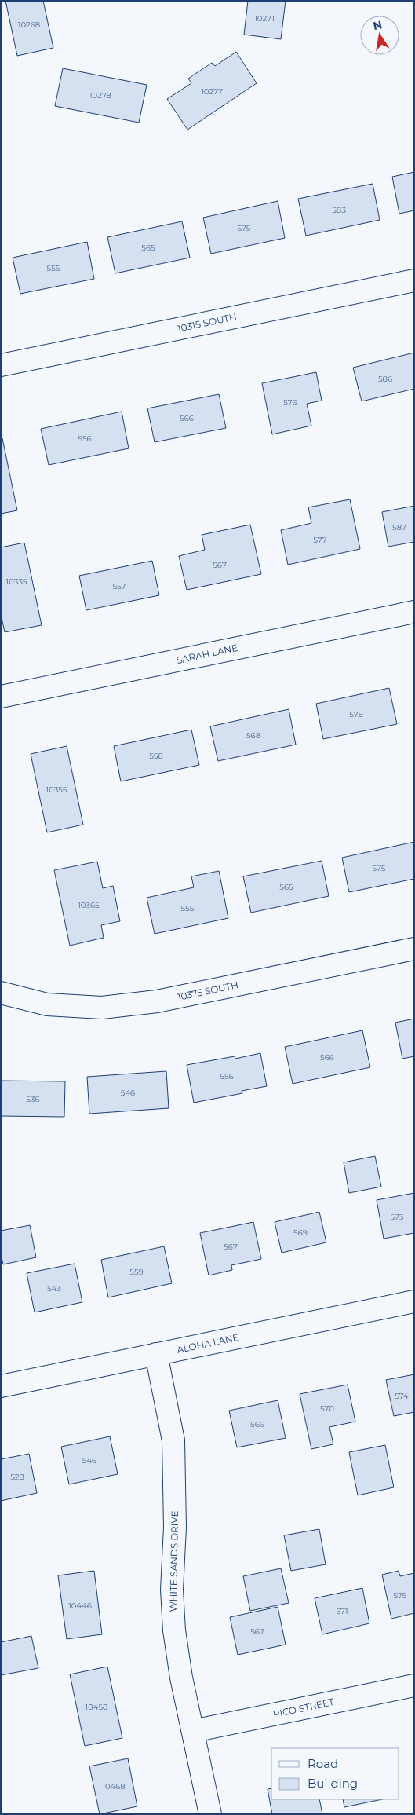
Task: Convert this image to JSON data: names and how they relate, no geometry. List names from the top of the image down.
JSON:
{
  "streets": {
    "street": [
      "10315 SOUTH",
      "SARAH LANE",
      "10375 SOUTH",
      "ALOHA LANE",
      "WHITE SANDS DRIVE",
      "PICO STREET"
    ]
  },
  "crossings": [
    ["ALOHA LANE", "WHITE SANDS DRIVE"],
    ["WHITE SANDS DRIVE", "PICO STREET"]
  ],
  "house_numbers": [
    "10271",
    "10268",
    "10277",
    "10278",
    "583",
    "575",
    "565",
    "555",
    "586",
    "576",
    "566",
    "556",
    "587",
    "577",
    "567",
    "10335",
    "557",
    "578",
    "568",
    "558",
    "10355",
    "575",
    "565",
    "10365",
    "555",
    "566",
    "556",
    "546",
    "536",
    "573",
    "569",
    "567",
    "559",
    "543",
    "574",
    "570",
    "566",
    "546",
    "528",
    "575",
    "10446",
    "571",
    "567",
    "10458",
    "10468"
  ],
  "legend": ["Road", "Building"],
  "north": "top"
}
